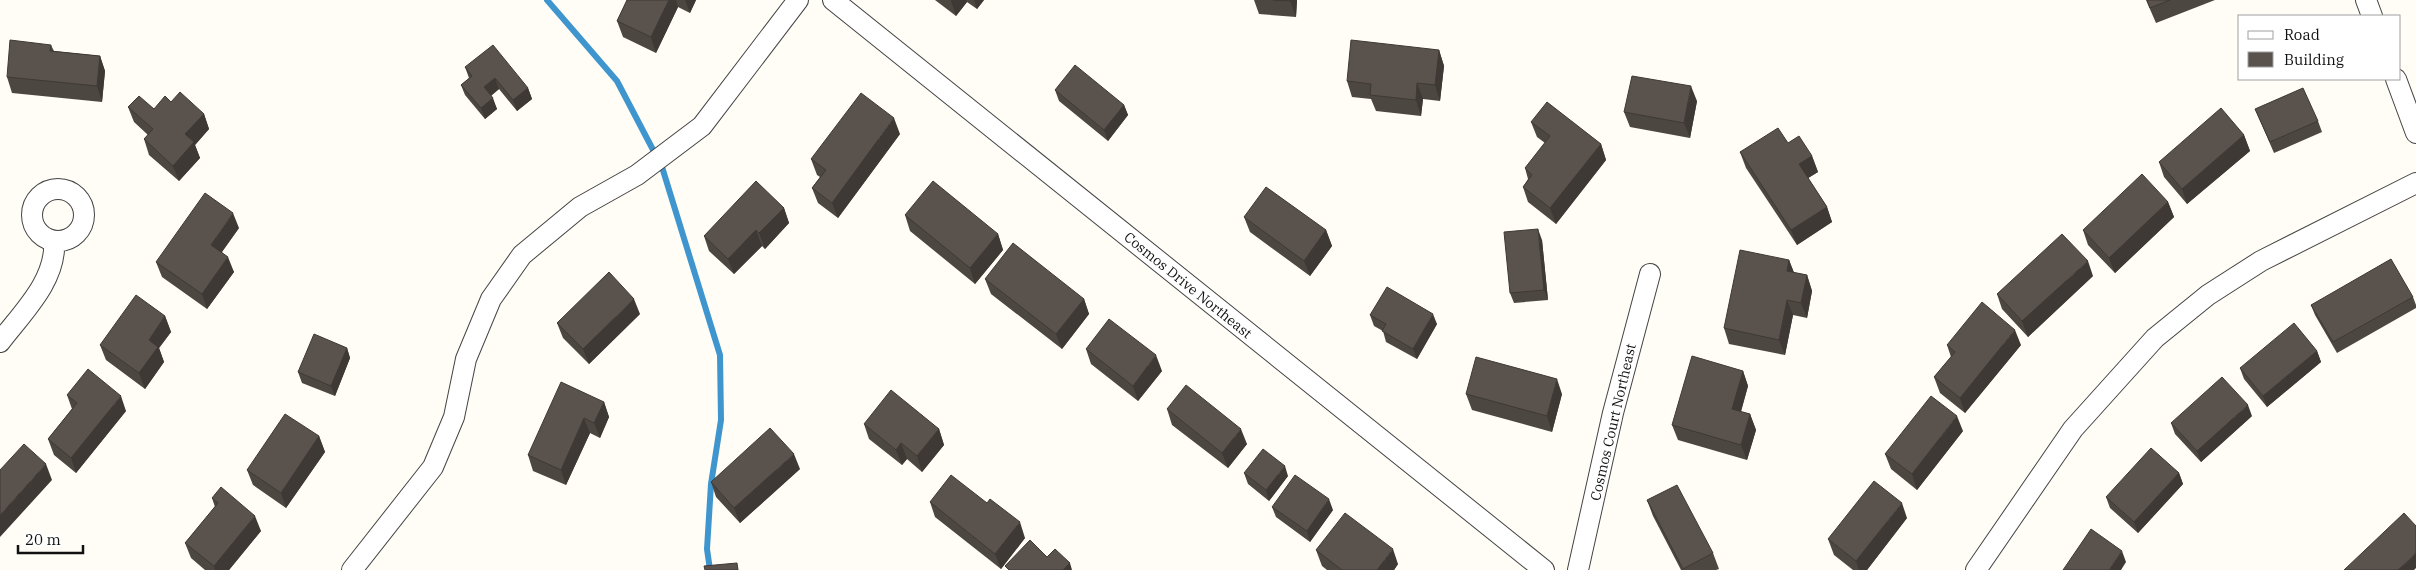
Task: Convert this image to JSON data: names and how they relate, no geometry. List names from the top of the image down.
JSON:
{
  "streets": {
    "street": ["Cosmos Drive Northeast", "Cosmos Court Northeast"]
  },
  "legend": ["Road", "Building"],
  "scale_bar": "20 m"
}
